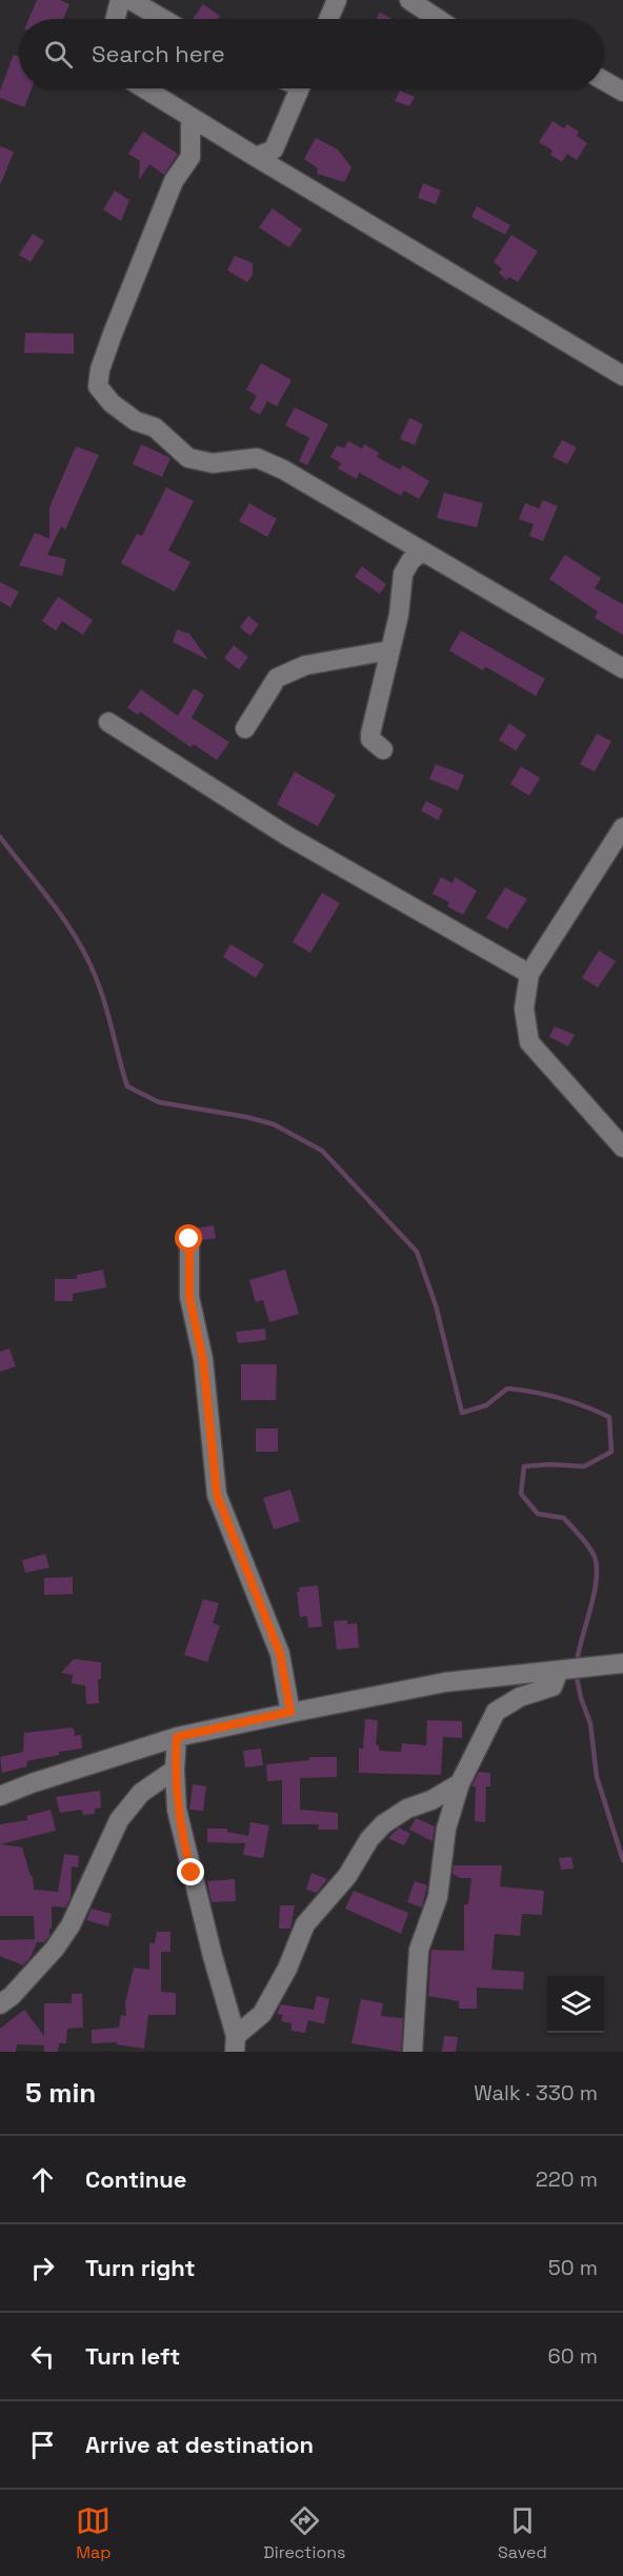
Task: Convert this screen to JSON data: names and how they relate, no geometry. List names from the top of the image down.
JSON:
{
  "page": {
    "search": "Search here",
    "heading": ["5 min", "Walk · 330 m"],
    "list": [
      ["Continue", "220 m"],
      ["Turn right", "50 m"],
      ["Turn left", "60 m"],
      "Arrive at destination"
    ],
    "nav": ["Map", "Directions", "Saved"]
  }
}
